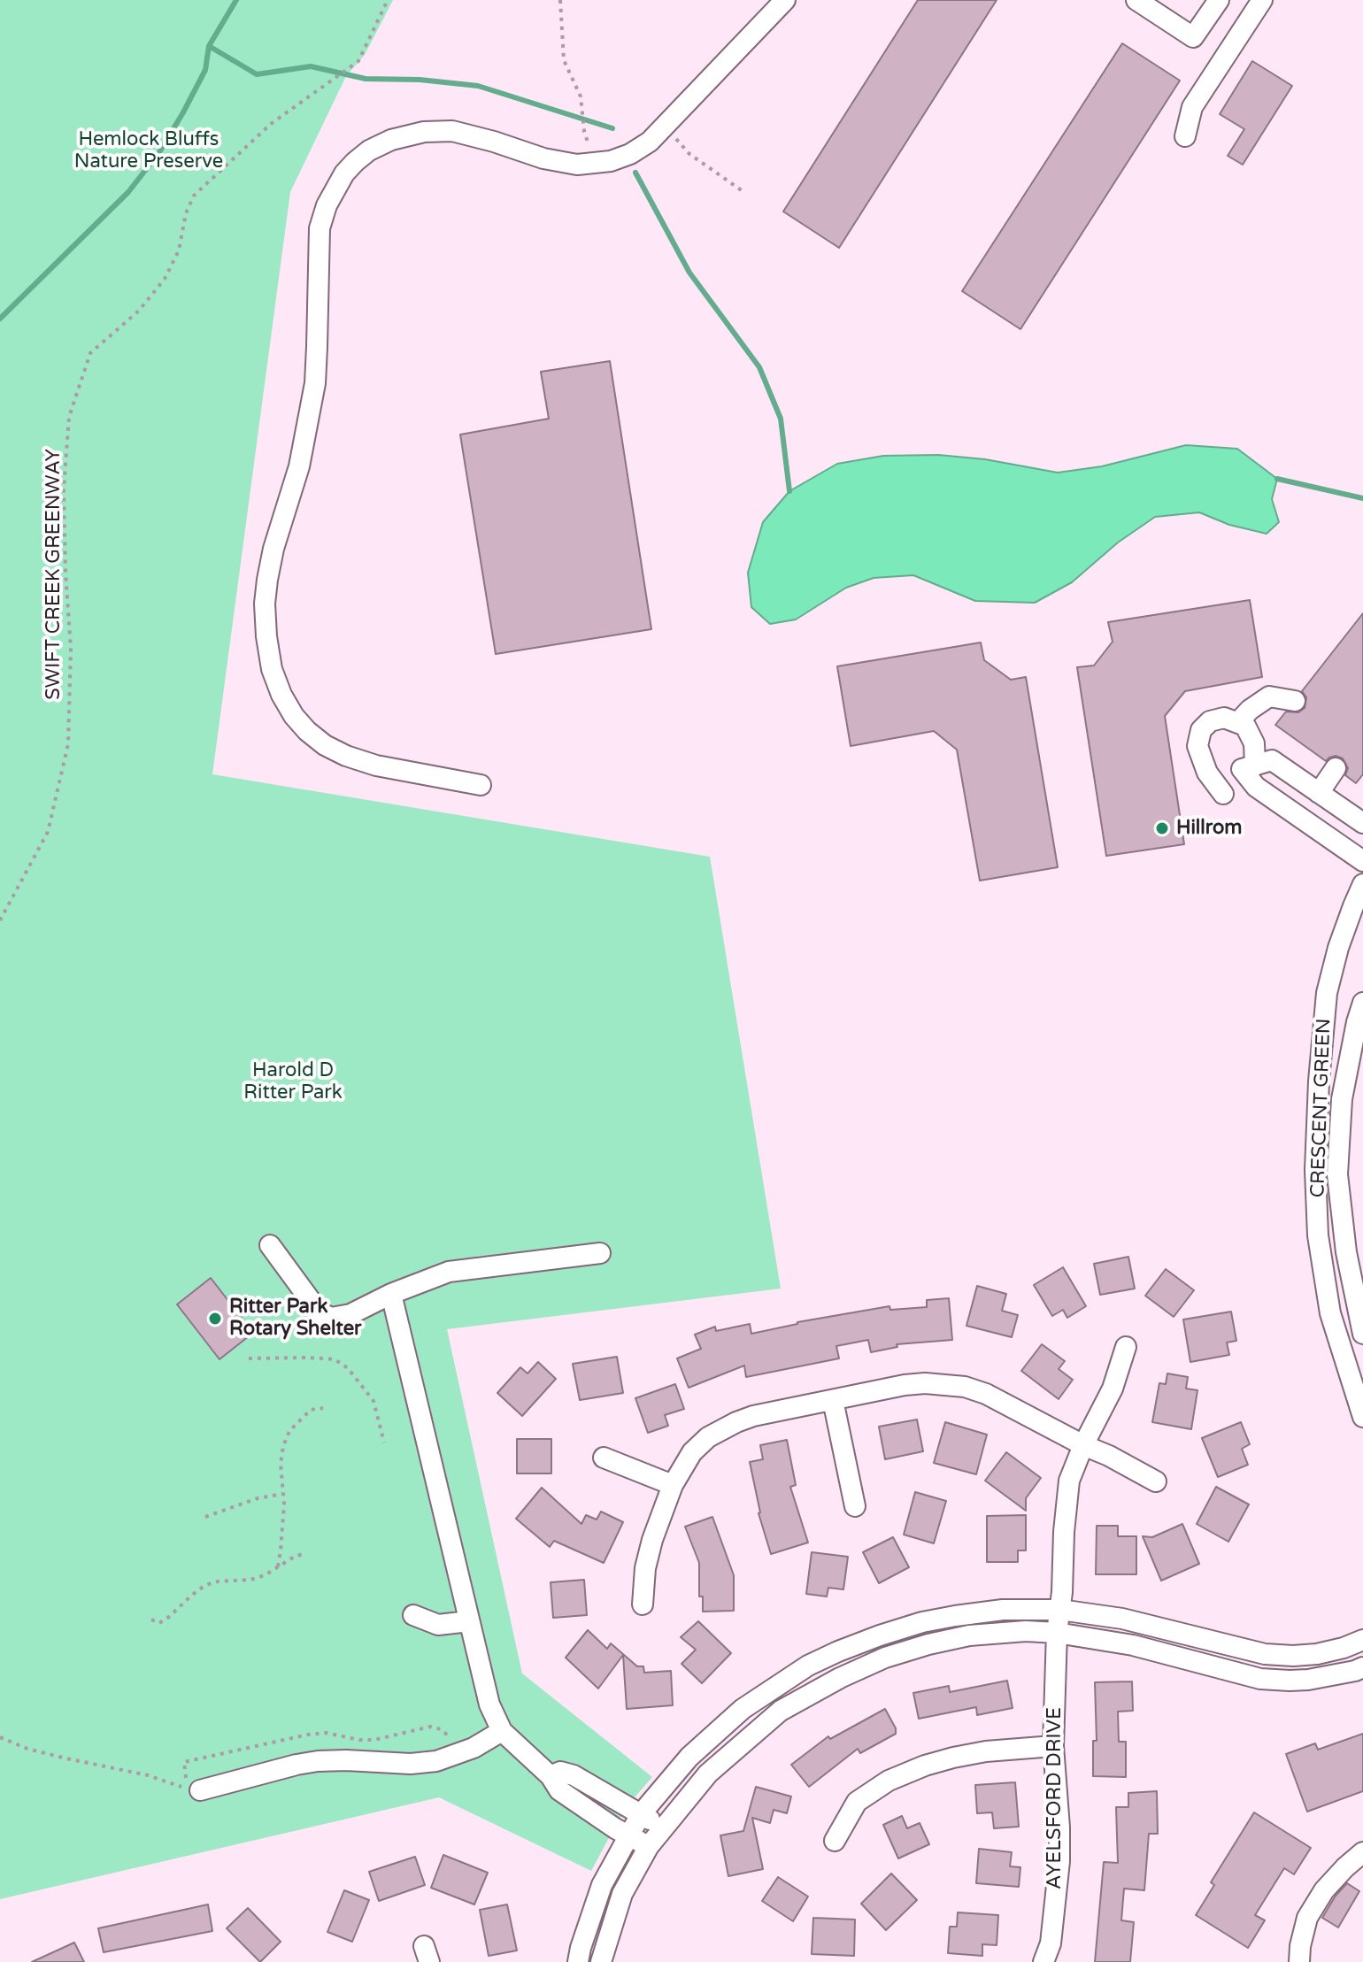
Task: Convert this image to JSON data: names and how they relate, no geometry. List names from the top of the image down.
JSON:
{
  "streets": {
    "street": ["CRESCENT GREEN", "AYELSFORD DRIVE"],
    "path": ["SWIFT CREEK GREENWAY"]
  },
  "parks": ["Hemlock Bluffs Nature Preserve", "Harold D Ritter Park"],
  "places": ["Hillrom", "Ritter Park Rotary Shelter"]
}
